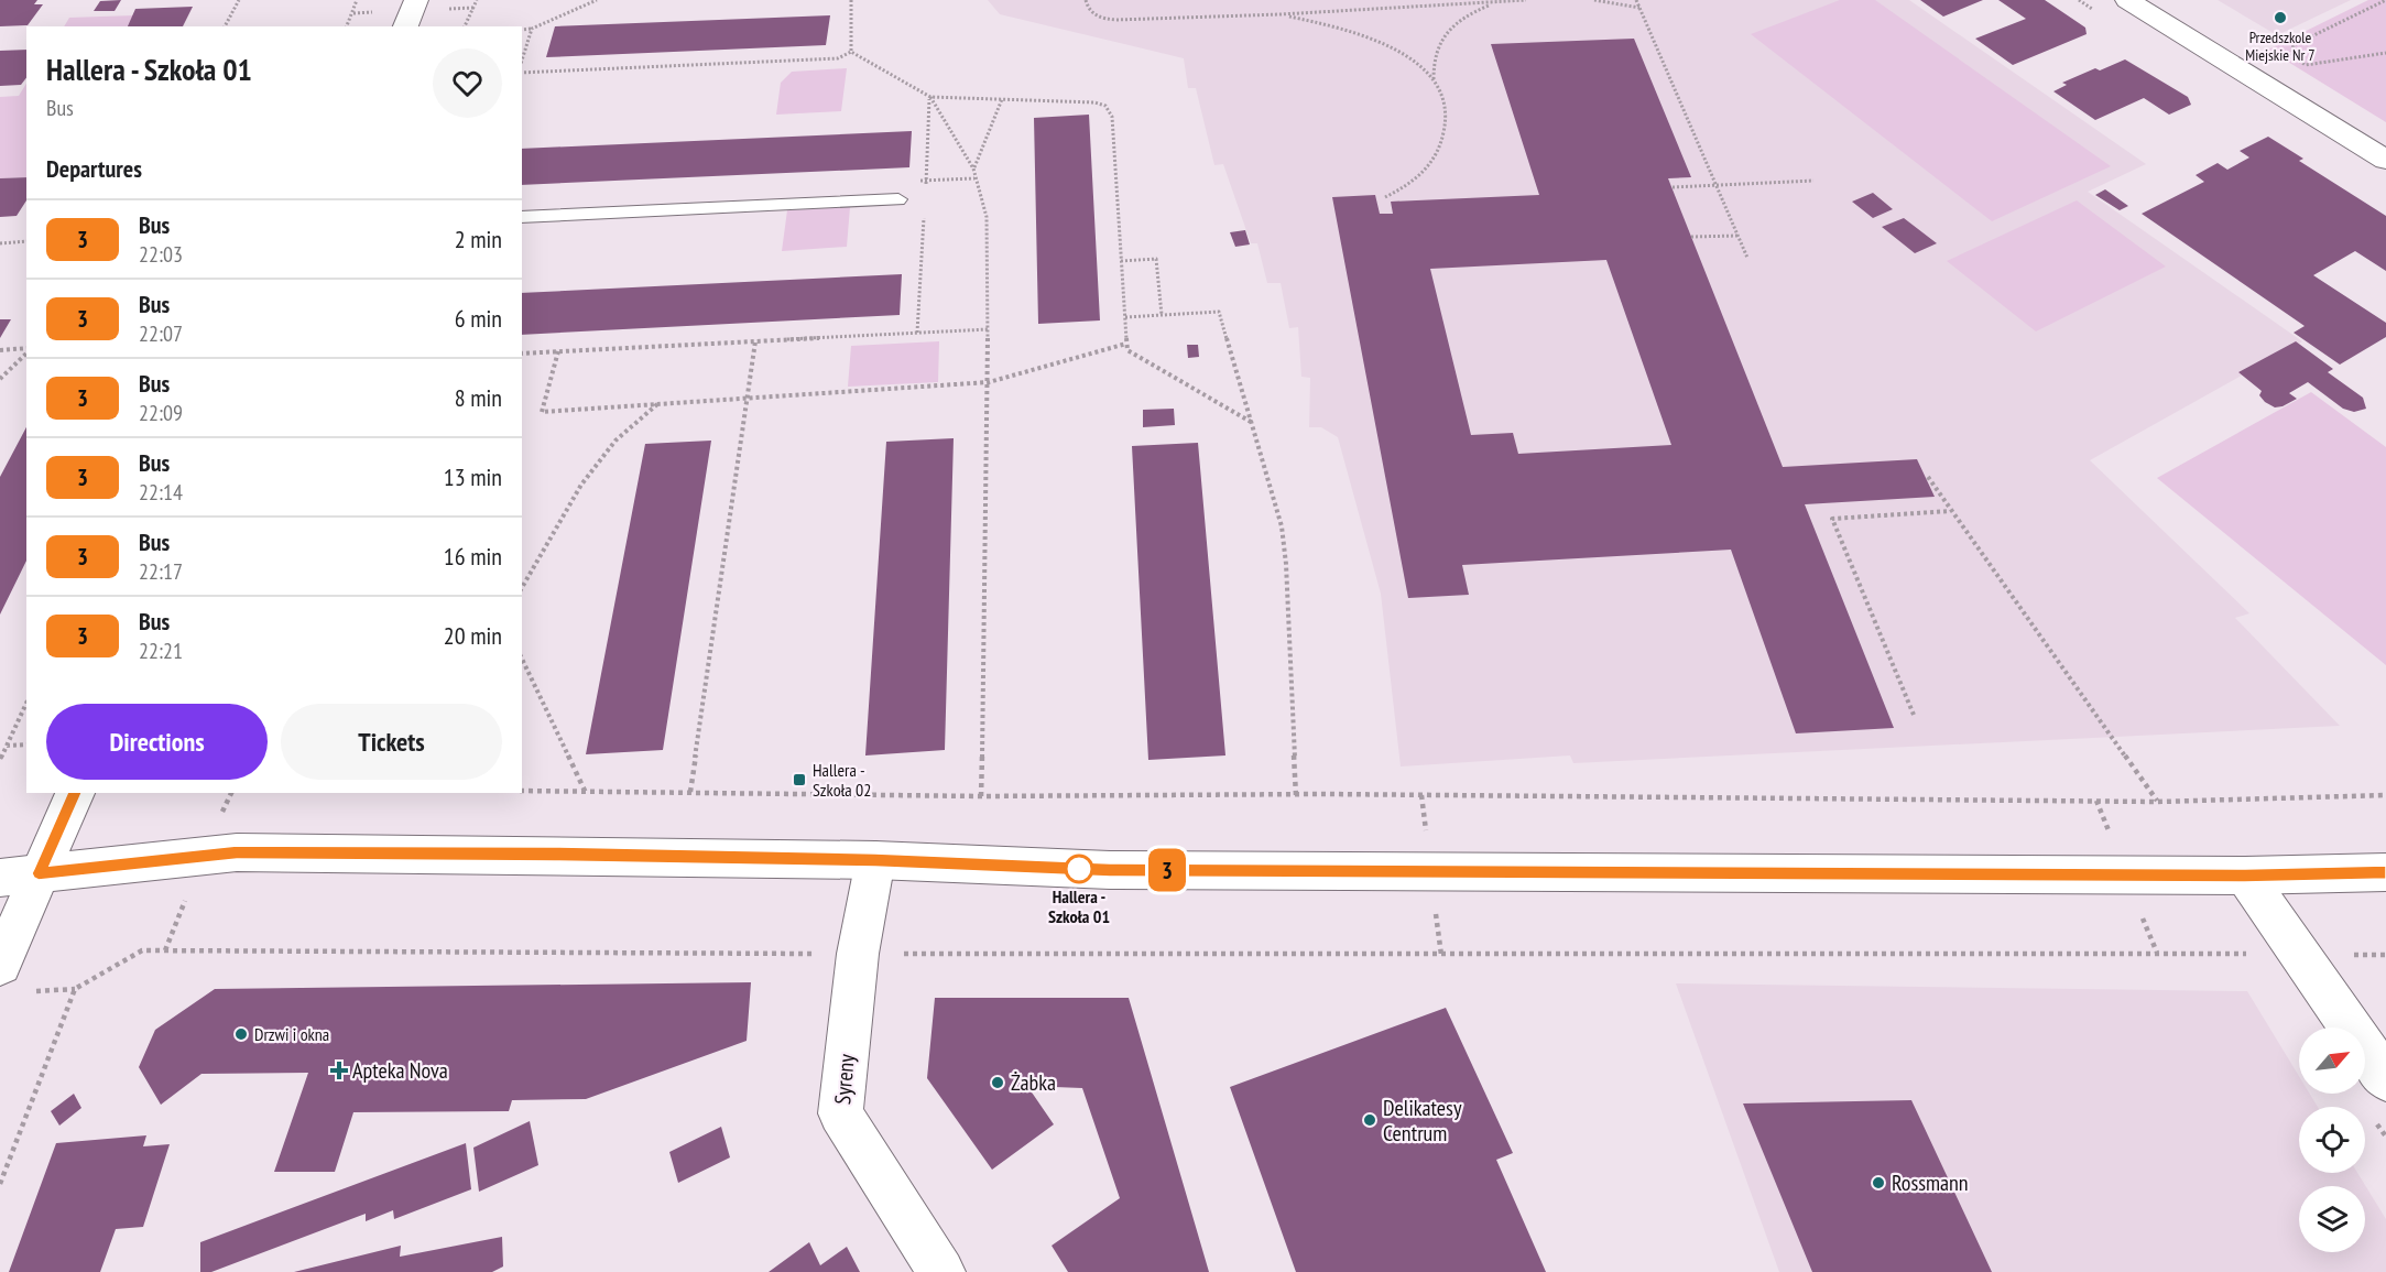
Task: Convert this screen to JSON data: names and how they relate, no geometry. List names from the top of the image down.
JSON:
{
  "streets": {
    "street": ["Syreny"]
  },
  "places": {
    "other": [
      "Przedszkole Miejskie Nr 7",
      "Hallera - Szkoła 01",
      "Drzwi i okna",
      "Żabka",
      "Delikatesy Centrum",
      "Rossmann"
    ],
    "transit": ["Hallera - Szkoła 02"],
    "health": ["Apteka Nova"]
  },
  "lines": ["bus line 3"],
  "north": "top right",
  "page": {
    "on_map": "3",
    "heading": [
      ["Hallera - Szkoła 01", "Bus"],
      "Departures"
    ],
    "list": [
      {
        "mark": "3",
        "name": "Bus",
        "note": "22:03",
        "value": "2 min"
      },
      {
        "mark": "3",
        "name": "Bus",
        "note": "22:07",
        "value": "6 min"
      },
      {
        "mark": "3",
        "name": "Bus",
        "note": "22:09",
        "value": "8 min"
      },
      {
        "mark": "3",
        "name": "Bus",
        "note": "22:14",
        "value": "13 min"
      },
      {
        "mark": "3",
        "name": "Bus",
        "note": "22:17",
        "value": "16 min"
      },
      {
        "mark": "3",
        "name": "Bus",
        "note": "22:21",
        "value": "20 min"
      }
    ],
    "buttons": ["Directions", "Tickets"]
  }
}
